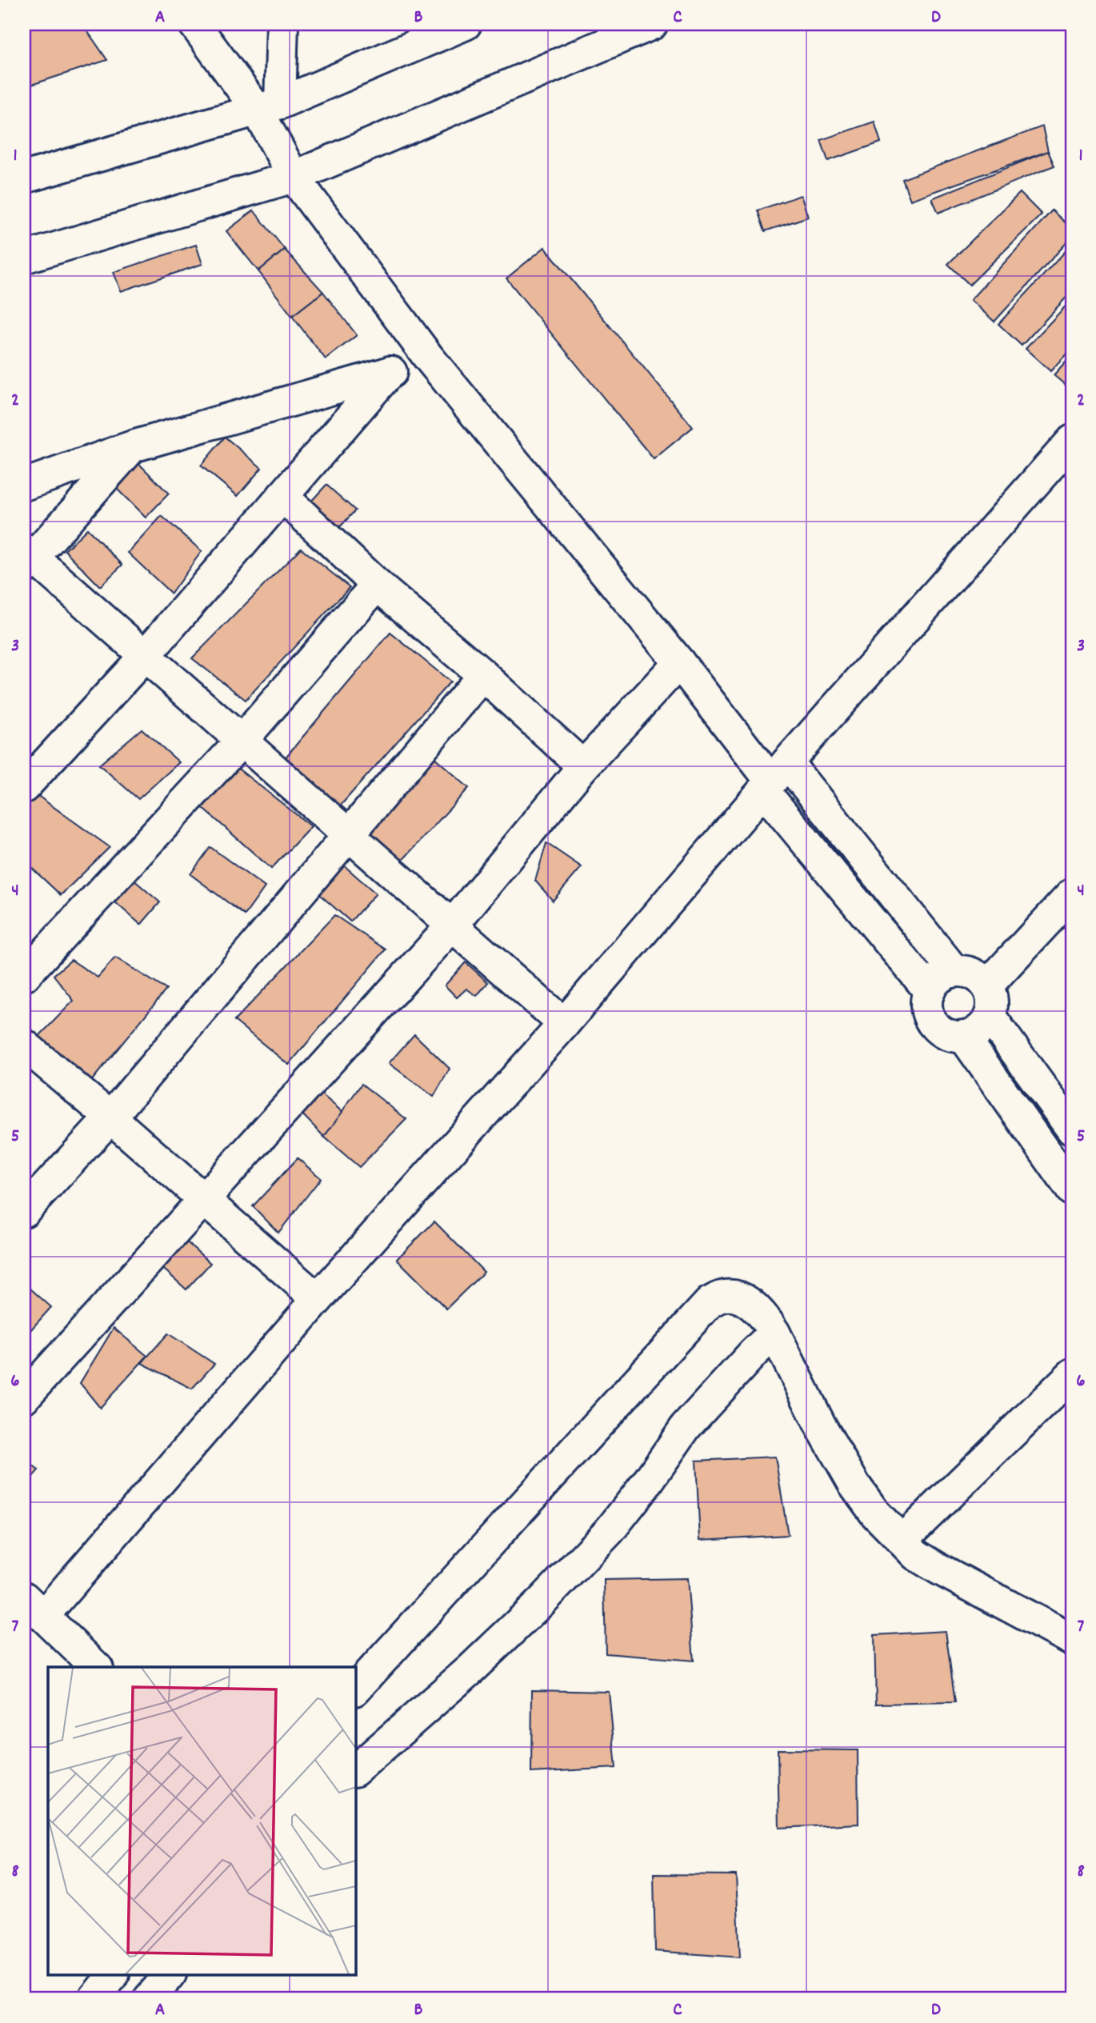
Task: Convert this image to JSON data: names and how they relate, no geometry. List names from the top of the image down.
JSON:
{
  "grid": {
    "columns": [
      "A",
      "B",
      "C",
      "D"
    ],
    "rows": [
      "1",
      "2",
      "3",
      "4",
      "5",
      "6",
      "7",
      "8"
    ]
  }
}
